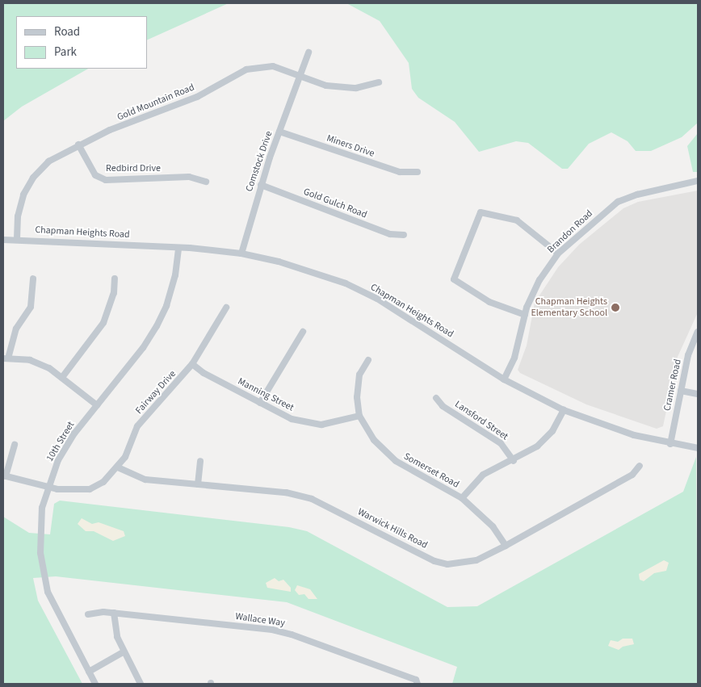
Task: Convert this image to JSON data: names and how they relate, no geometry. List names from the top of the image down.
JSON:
{
  "streets": {
    "street": [
      "Gold Mountain Road",
      "Miners Drive",
      "Comstock Drive",
      "Redbird Drive",
      "Gold Gulch Road",
      "Brandon Road",
      "Chapman Heights Road",
      "Cramer Road",
      "Fairway Drive",
      "Manning Street",
      "Lansford Street",
      "10th Street",
      "Somerset Road",
      "Warwick Hills Road",
      "Wallace Way"
    ]
  },
  "crossings": [
    ["Gold Mountain Road", "Comstock Drive"],
    ["Gold Mountain Road", "Redbird Drive"],
    ["Gold Mountain Road", "Chapman Heights Road"],
    ["Miners Drive", "Comstock Drive"],
    ["Comstock Drive", "Gold Gulch Road"],
    ["Comstock Drive", "Chapman Heights Road"],
    ["Brandon Road", "Chapman Heights Road"],
    ["Chapman Heights Road", "Cramer Road"],
    ["Chapman Heights Road", "10th Street"],
    ["Fairway Drive", "Manning Street"],
    ["Fairway Drive", "10th Street"],
    ["Fairway Drive", "Warwick Hills Road"],
    ["Manning Street", "Somerset Road"],
    ["Somerset Road", "Warwick Hills Road"]
  ],
  "places": ["Chapman Heights Elementary School"],
  "legend": ["Road", "Park"]
}
